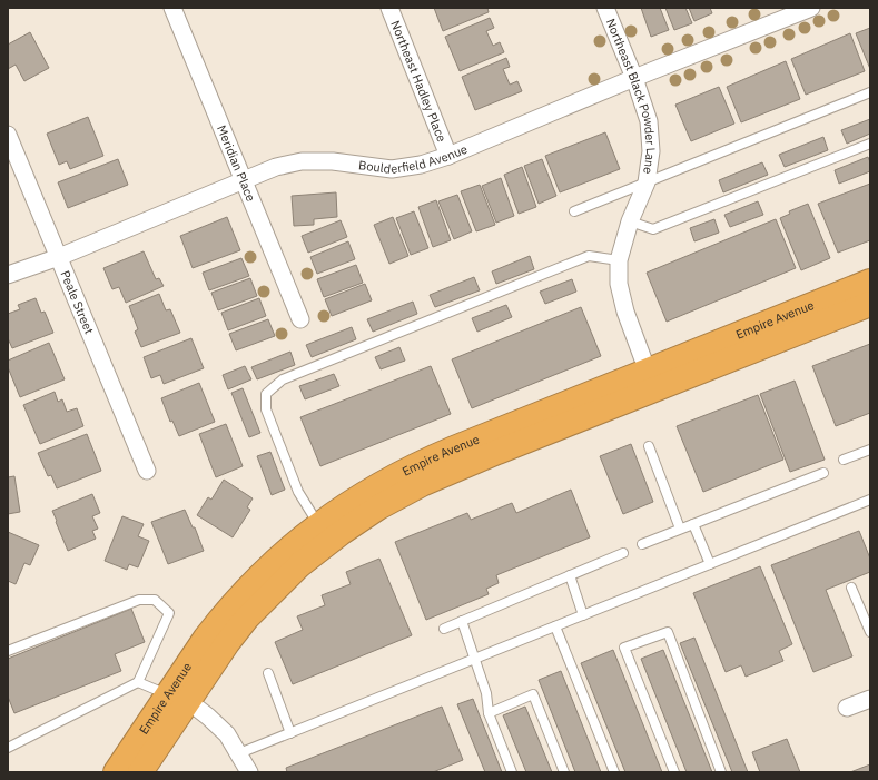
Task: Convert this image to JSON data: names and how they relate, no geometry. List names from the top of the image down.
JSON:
{
  "streets": {
    "highway": ["Empire Avenue"],
    "street": [
      "Northeast Hadley Place",
      "Northeast Black Powder Lane",
      "Boulderfield Avenue",
      "Meridian Place",
      "Peale Street"
    ]
  },
  "crossings": [
    ["Northeast Hadley Place", "Boulderfield Avenue"],
    ["Northeast Black Powder Lane", "Boulderfield Avenue"],
    ["Northeast Black Powder Lane", "Empire Avenue"],
    ["Boulderfield Avenue", "Meridian Place"],
    ["Boulderfield Avenue", "Peale Street"]
  ]
}
